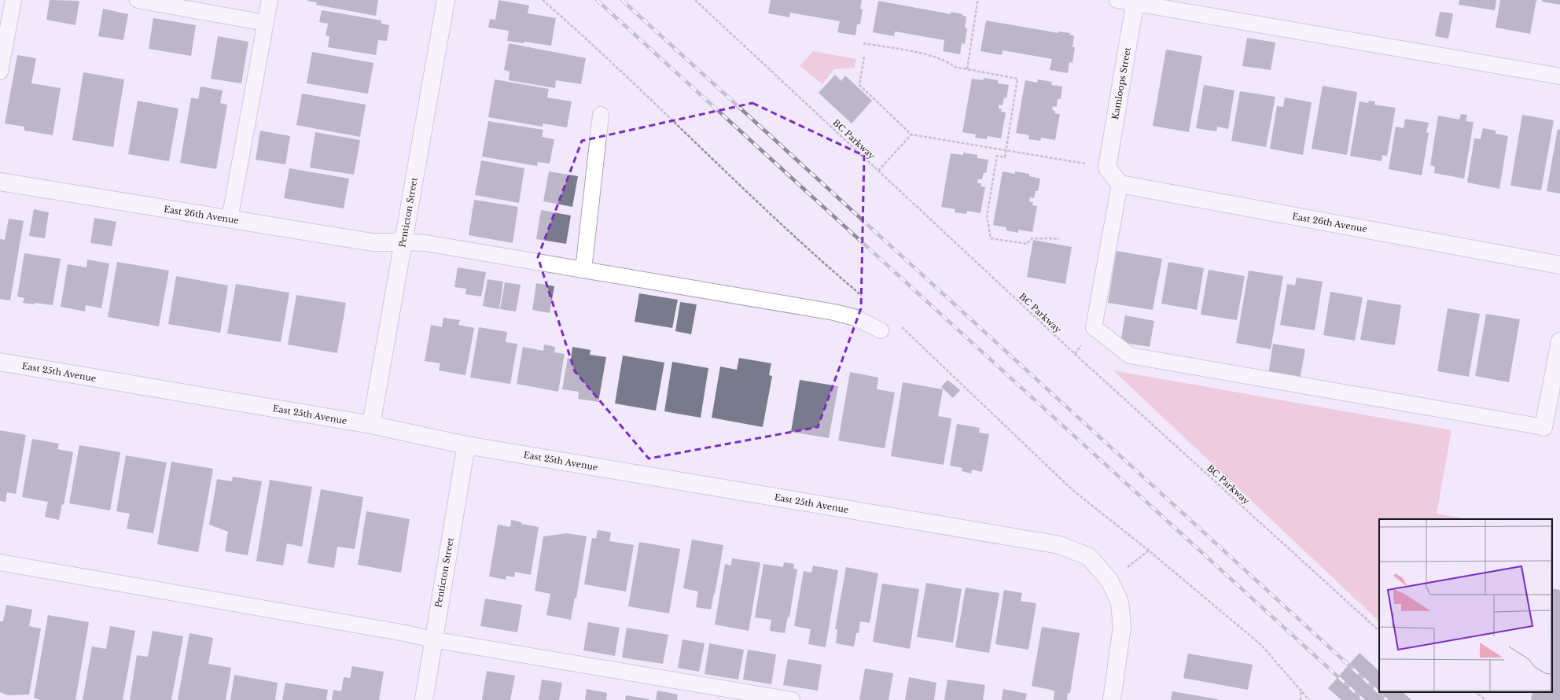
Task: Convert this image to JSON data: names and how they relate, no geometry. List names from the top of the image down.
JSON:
{
  "streets": {
    "street": [
      "Kamloops Street",
      "Penticton Street",
      "East 26th Avenue",
      "East 25th Avenue"
    ],
    "path": ["BC Parkway"]
  },
  "crossings": [
    ["Penticton Street", "East 26th Avenue"],
    ["Penticton Street", "East 25th Avenue"]
  ]
}
